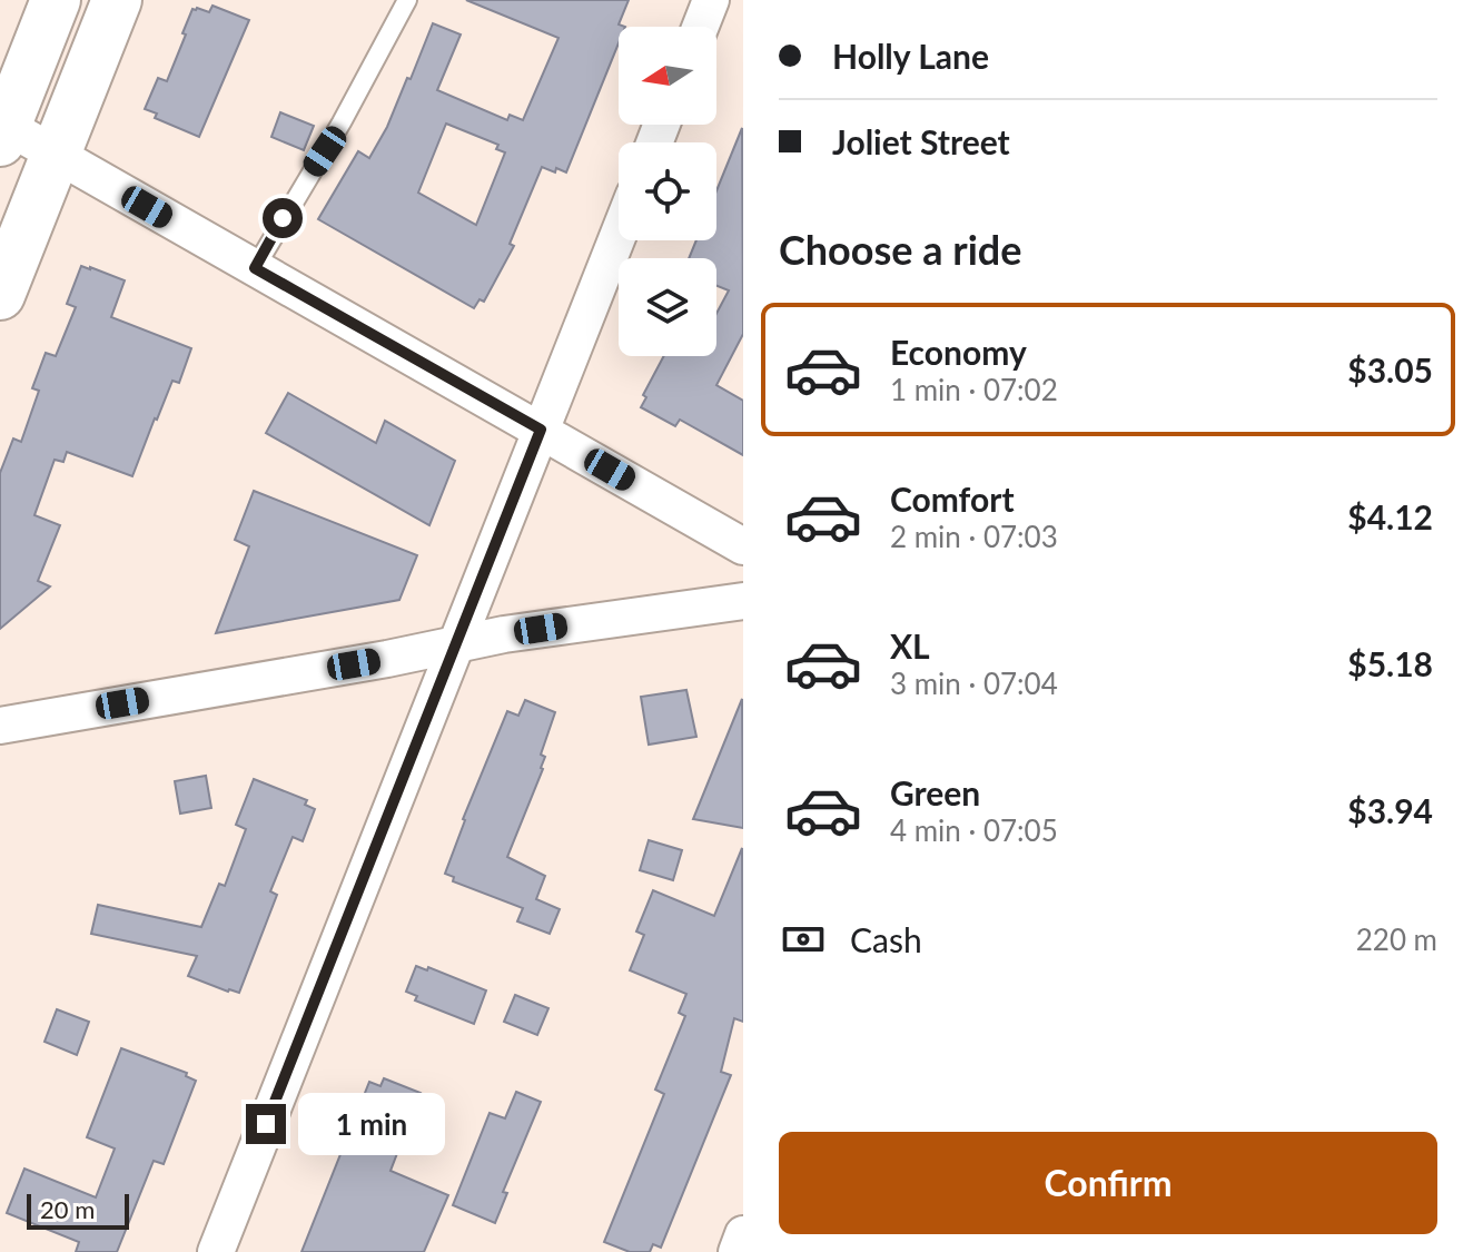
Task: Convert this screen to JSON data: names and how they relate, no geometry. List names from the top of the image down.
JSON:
{
  "scale_bar": "20 m",
  "north": "left",
  "page": {
    "banner": ["Holly Lane", "Joliet Street"],
    "heading": "Choose a ride",
    "list": [
      {
        "name": "Economy",
        "note": "1 min · 07:02",
        "value": "$3.05"
      },
      {
        "name": "Comfort",
        "note": "2 min · 07:03",
        "value": "$4.12"
      },
      {
        "name": "XL",
        "note": "3 min · 07:04",
        "value": "$5.18"
      },
      {
        "name": "Green",
        "note": "4 min · 07:05",
        "value": "$3.94"
      }
    ],
    "pay": ["Cash", "220 m"],
    "bubble": "1 min",
    "buttons": "Confirm",
    "scale": "20 m"
  }
}
